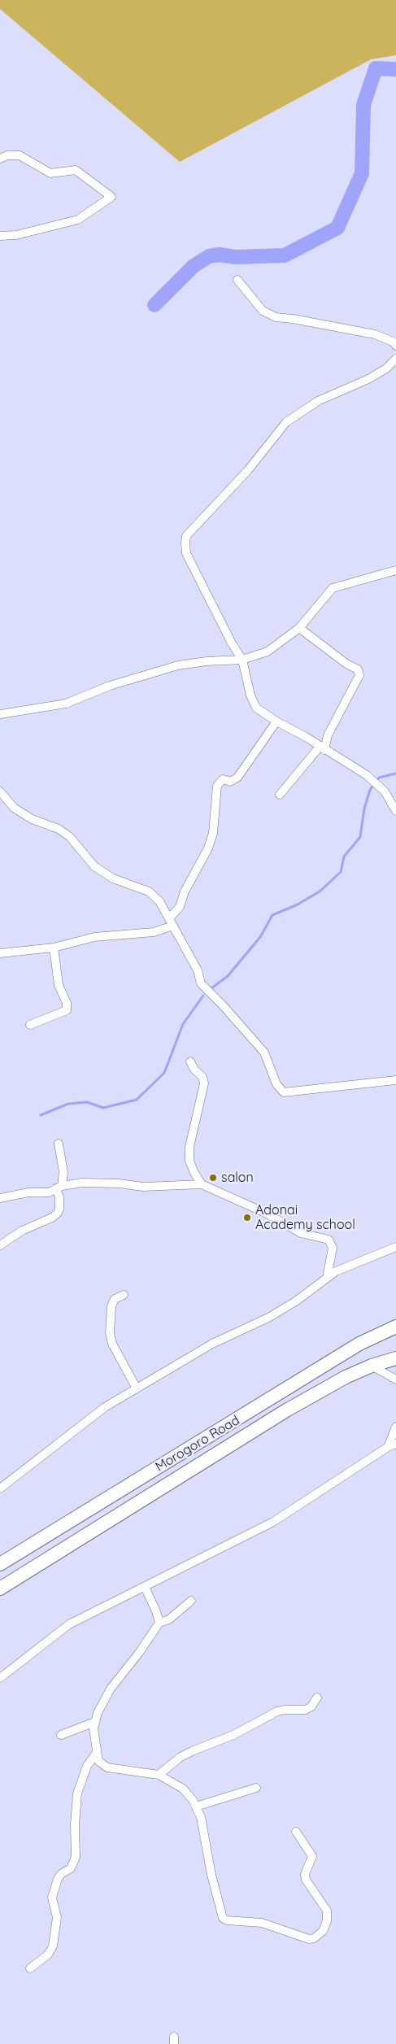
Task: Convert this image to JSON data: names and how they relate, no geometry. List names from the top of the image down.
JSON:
{
  "streets": {
    "highway": ["Morogoro Road"]
  },
  "places": ["salon", "Adonai Academy school"]
}
